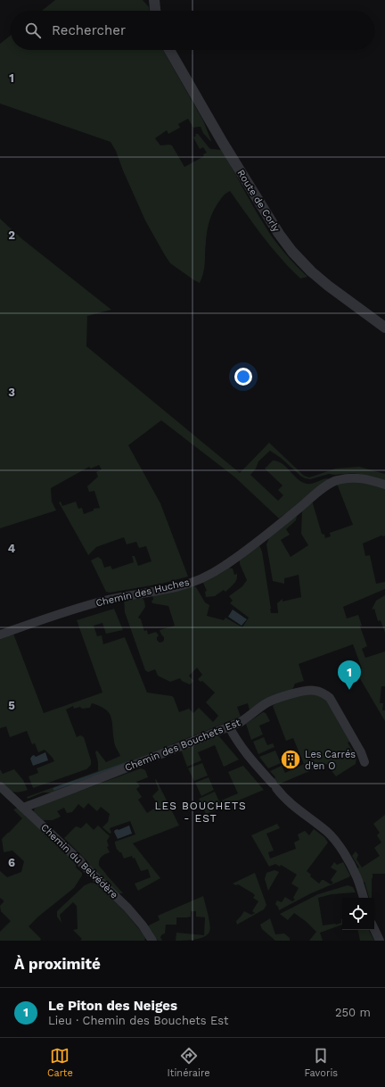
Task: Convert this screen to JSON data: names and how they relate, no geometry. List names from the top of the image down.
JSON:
{
  "streets": {
    "street": [
      "Route de Corly",
      "Chemin des Huches",
      "Chemin des Bouchets Est",
      "Chemin du Belvédère"
    ]
  },
  "crossings": [
    ["Chemin des Bouchets Est", "Chemin du Belvédère"]
  ],
  "districts": ["LES BOUCHETS - EST"],
  "places": {
    "building": ["Les Carrés d'en O"]
  },
  "page": {
    "search": "Rechercher",
    "pins": "1",
    "heading": "À proximité",
    "list": [
      {
        "mark": "1",
        "name": "Le Piton des Neiges",
        "note": "Lieu · Chemin des Bouchets Est",
        "value": "250 m"
      }
    ],
    "nav": ["Carte", "Itinéraire", "Favoris"]
  },
  "grid": {
    "rows": [
      "1",
      "2",
      "3",
      "4",
      "5",
      "6"
    ]
  }
}
